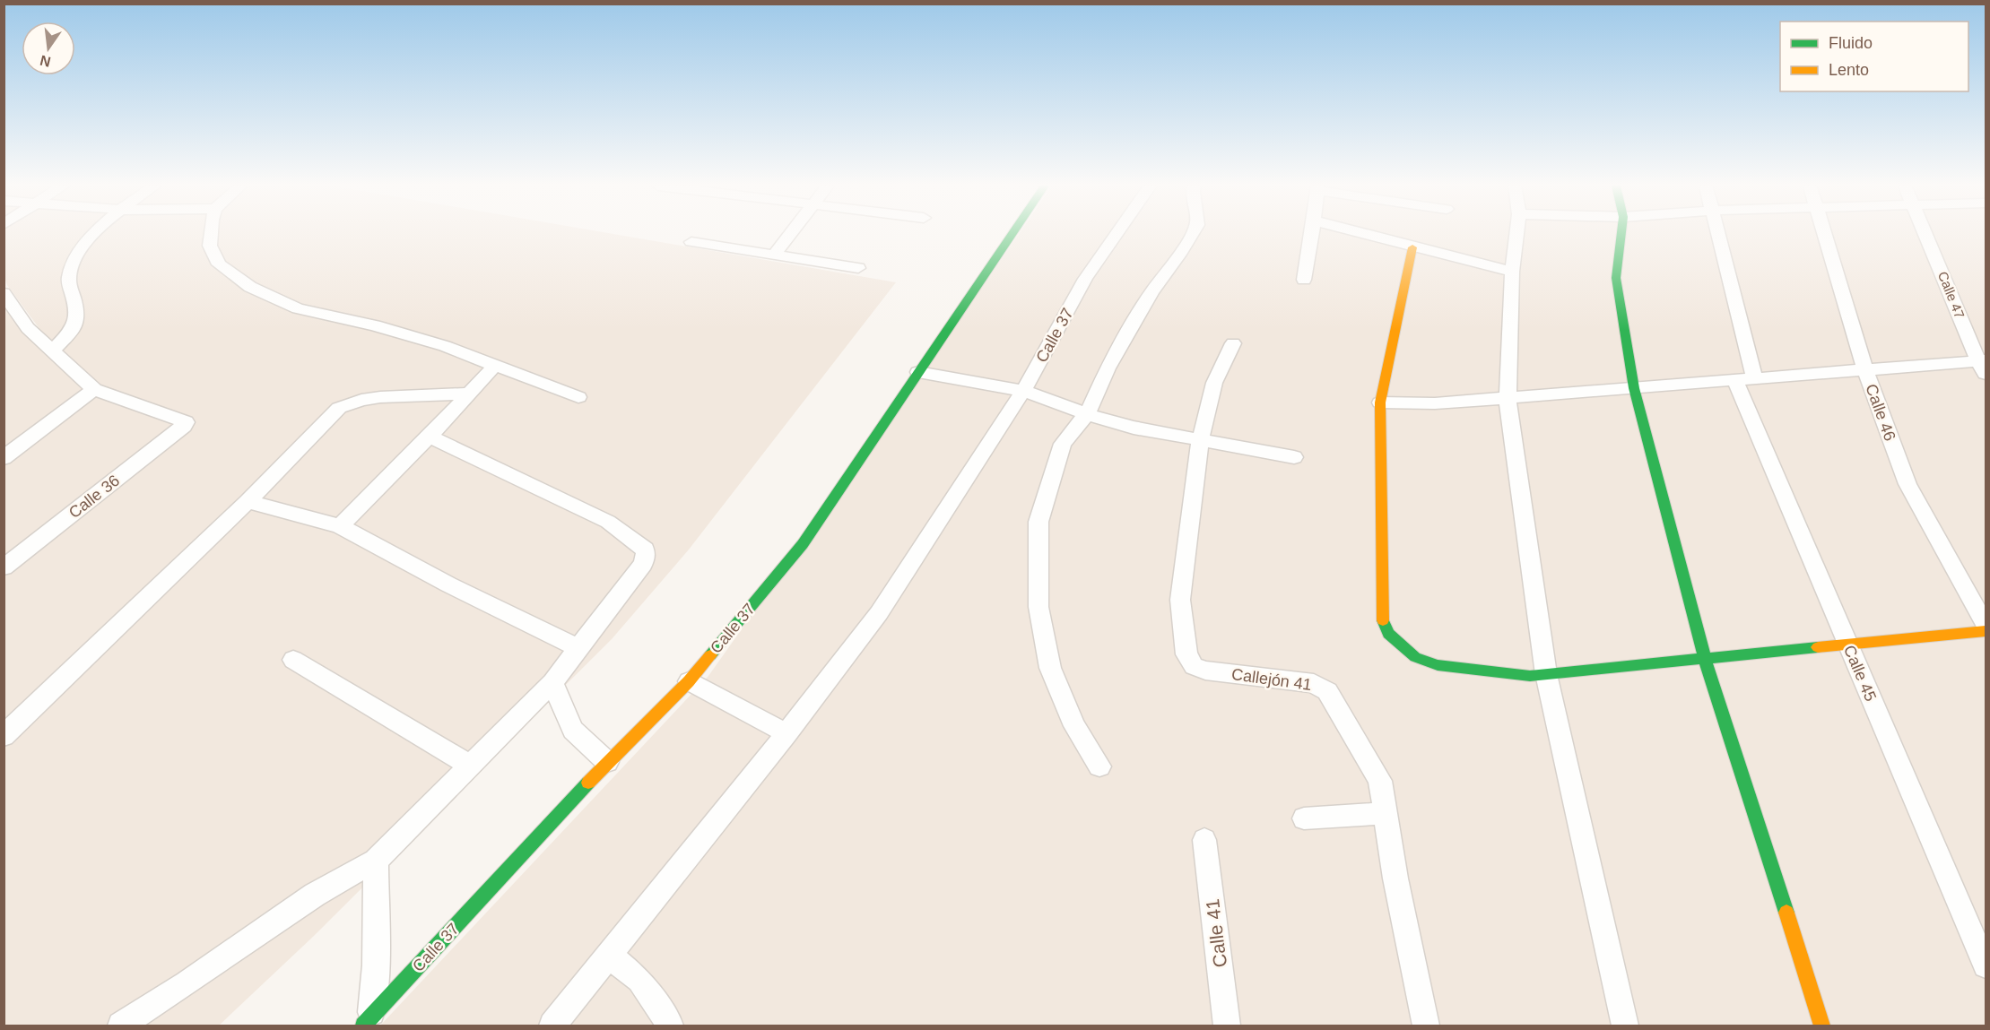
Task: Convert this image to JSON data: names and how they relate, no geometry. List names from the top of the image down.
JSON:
{
  "streets": {
    "street": [
      "Calle 47",
      "Calle 37",
      "Calle 46",
      "Calle 36",
      "Calle 45",
      "Callejón 41",
      "Calle 41"
    ]
  },
  "legend": ["Fluido", "Lento"],
  "north": "bottom"
}
